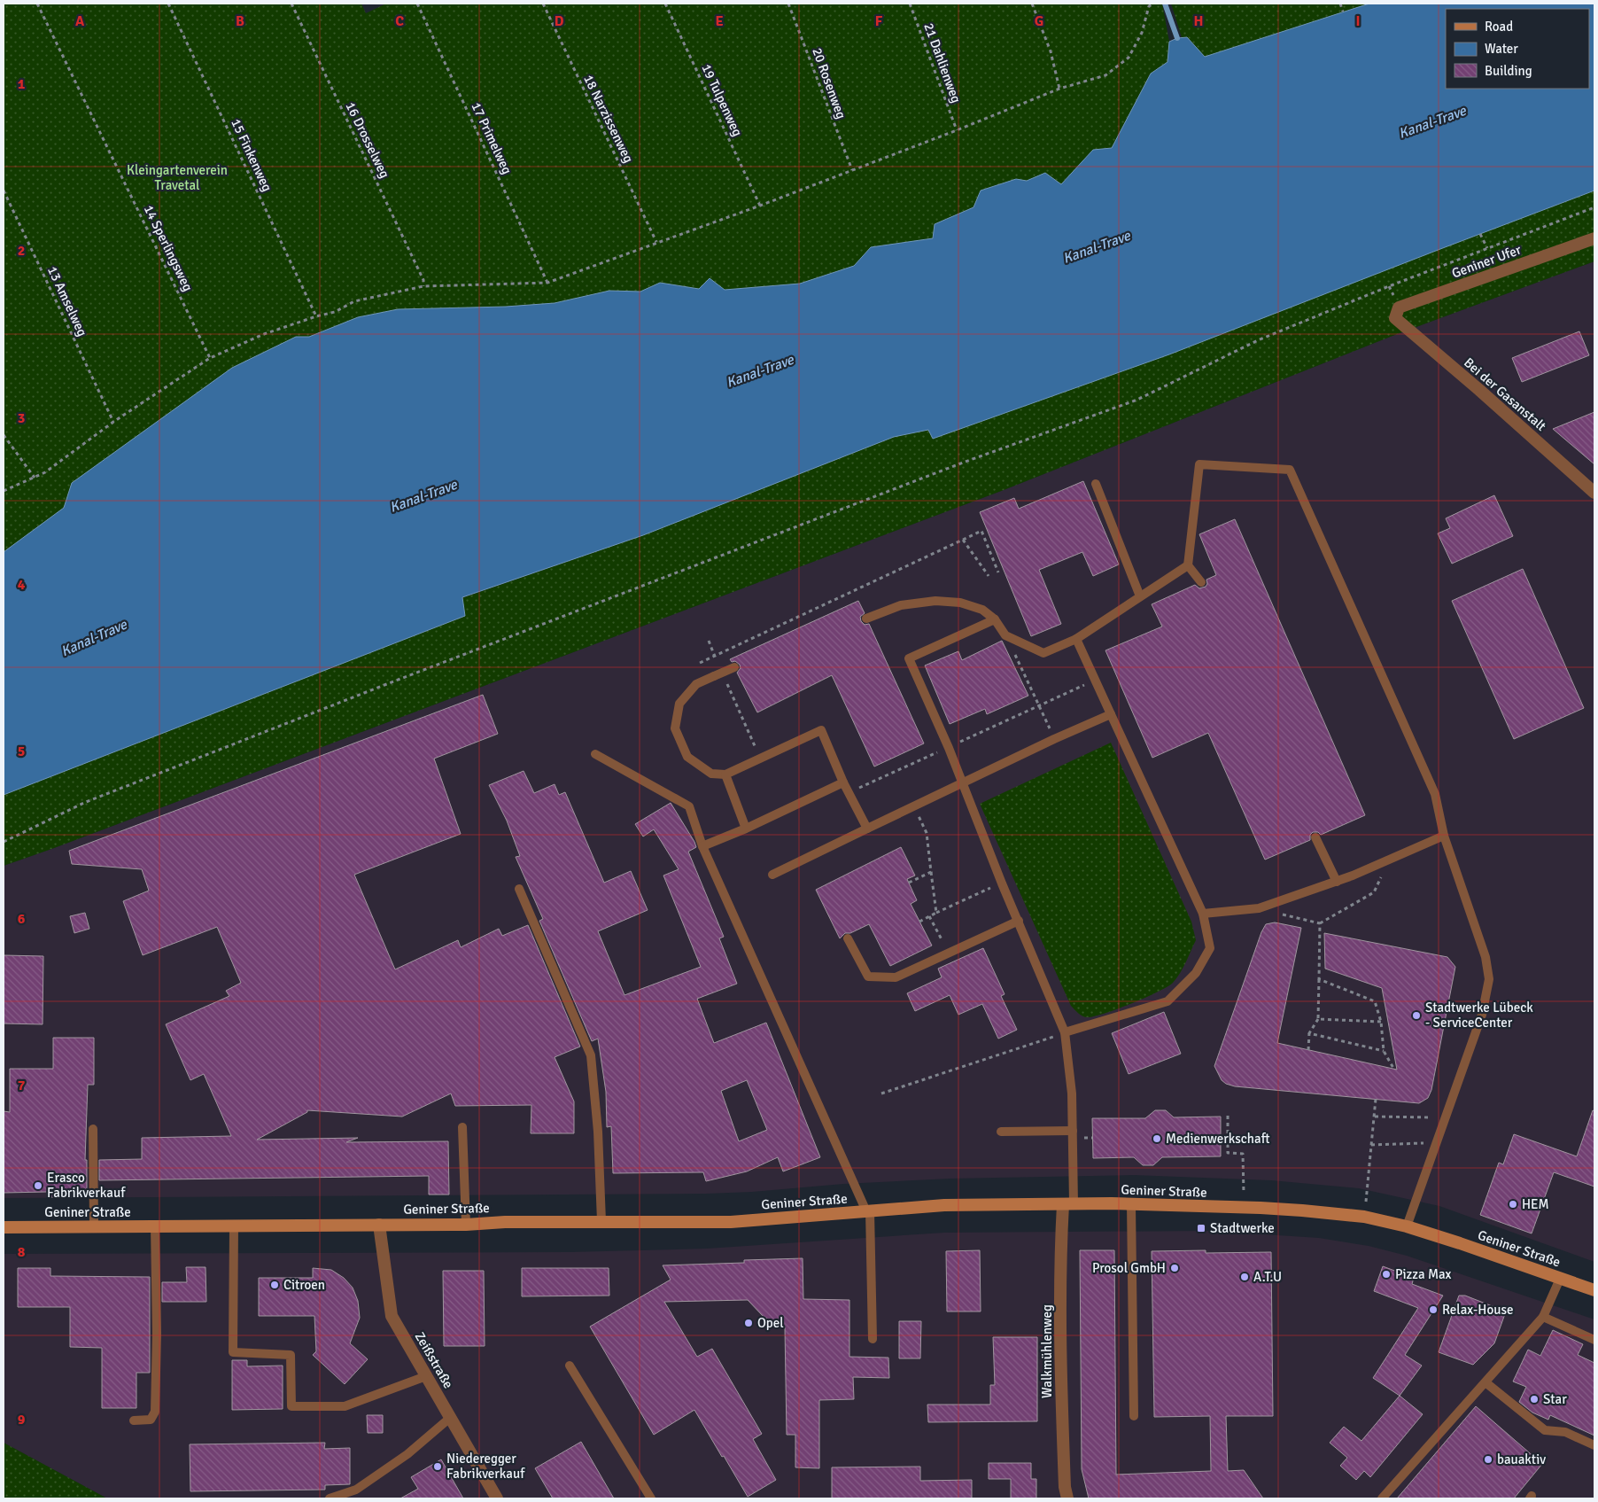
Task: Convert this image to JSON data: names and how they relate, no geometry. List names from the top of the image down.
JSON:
{
  "streets": {
    "main road": ["Geniner Straße"],
    "street": [
      "Geniner Ufer",
      "Bei der Gasanstalt",
      "Walkmühlenweg",
      "Zeißstraße"
    ],
    "path": [
      "21 Dahlienweg",
      "20 Rosenweg",
      "19 Tulpenweg",
      "18 Narzissenweg",
      "17 Primelweg",
      "16 Drosselweg",
      "15 Finkenweg",
      "14 Sperlingsweg",
      "13 Amselweg"
    ]
  },
  "crossings": [
    ["Geniner Ufer", "Bei der Gasanstalt"],
    ["Geniner Straße", "Walkmühlenweg"],
    ["Geniner Straße", "Zeißstraße"]
  ],
  "water": ["Kanal-Trave"],
  "parks": ["Kleingartenverein Travetal"],
  "places": {
    "other": [
      "Stadtwerke Lübeck - ServiceCenter",
      "Medienwerkschaft",
      "Erasco Fabrikverkauf",
      "HEM",
      "Prosol GmbH",
      "Pizza Max",
      "A.T.U",
      "Citroen",
      "Relax-House",
      "Opel",
      "Star",
      "bauaktiv",
      "Niederegger Fabrikverkauf"
    ],
    "transit": ["Stadtwerke"]
  },
  "legend": ["Road", "Water", "Building"],
  "grid": {
    "columns": [
      "A",
      "B",
      "C",
      "D",
      "E",
      "F",
      "G",
      "H",
      "I"
    ],
    "rows": [
      "1",
      "2",
      "3",
      "4",
      "5",
      "6",
      "7",
      "8",
      "9"
    ]
  }
}
